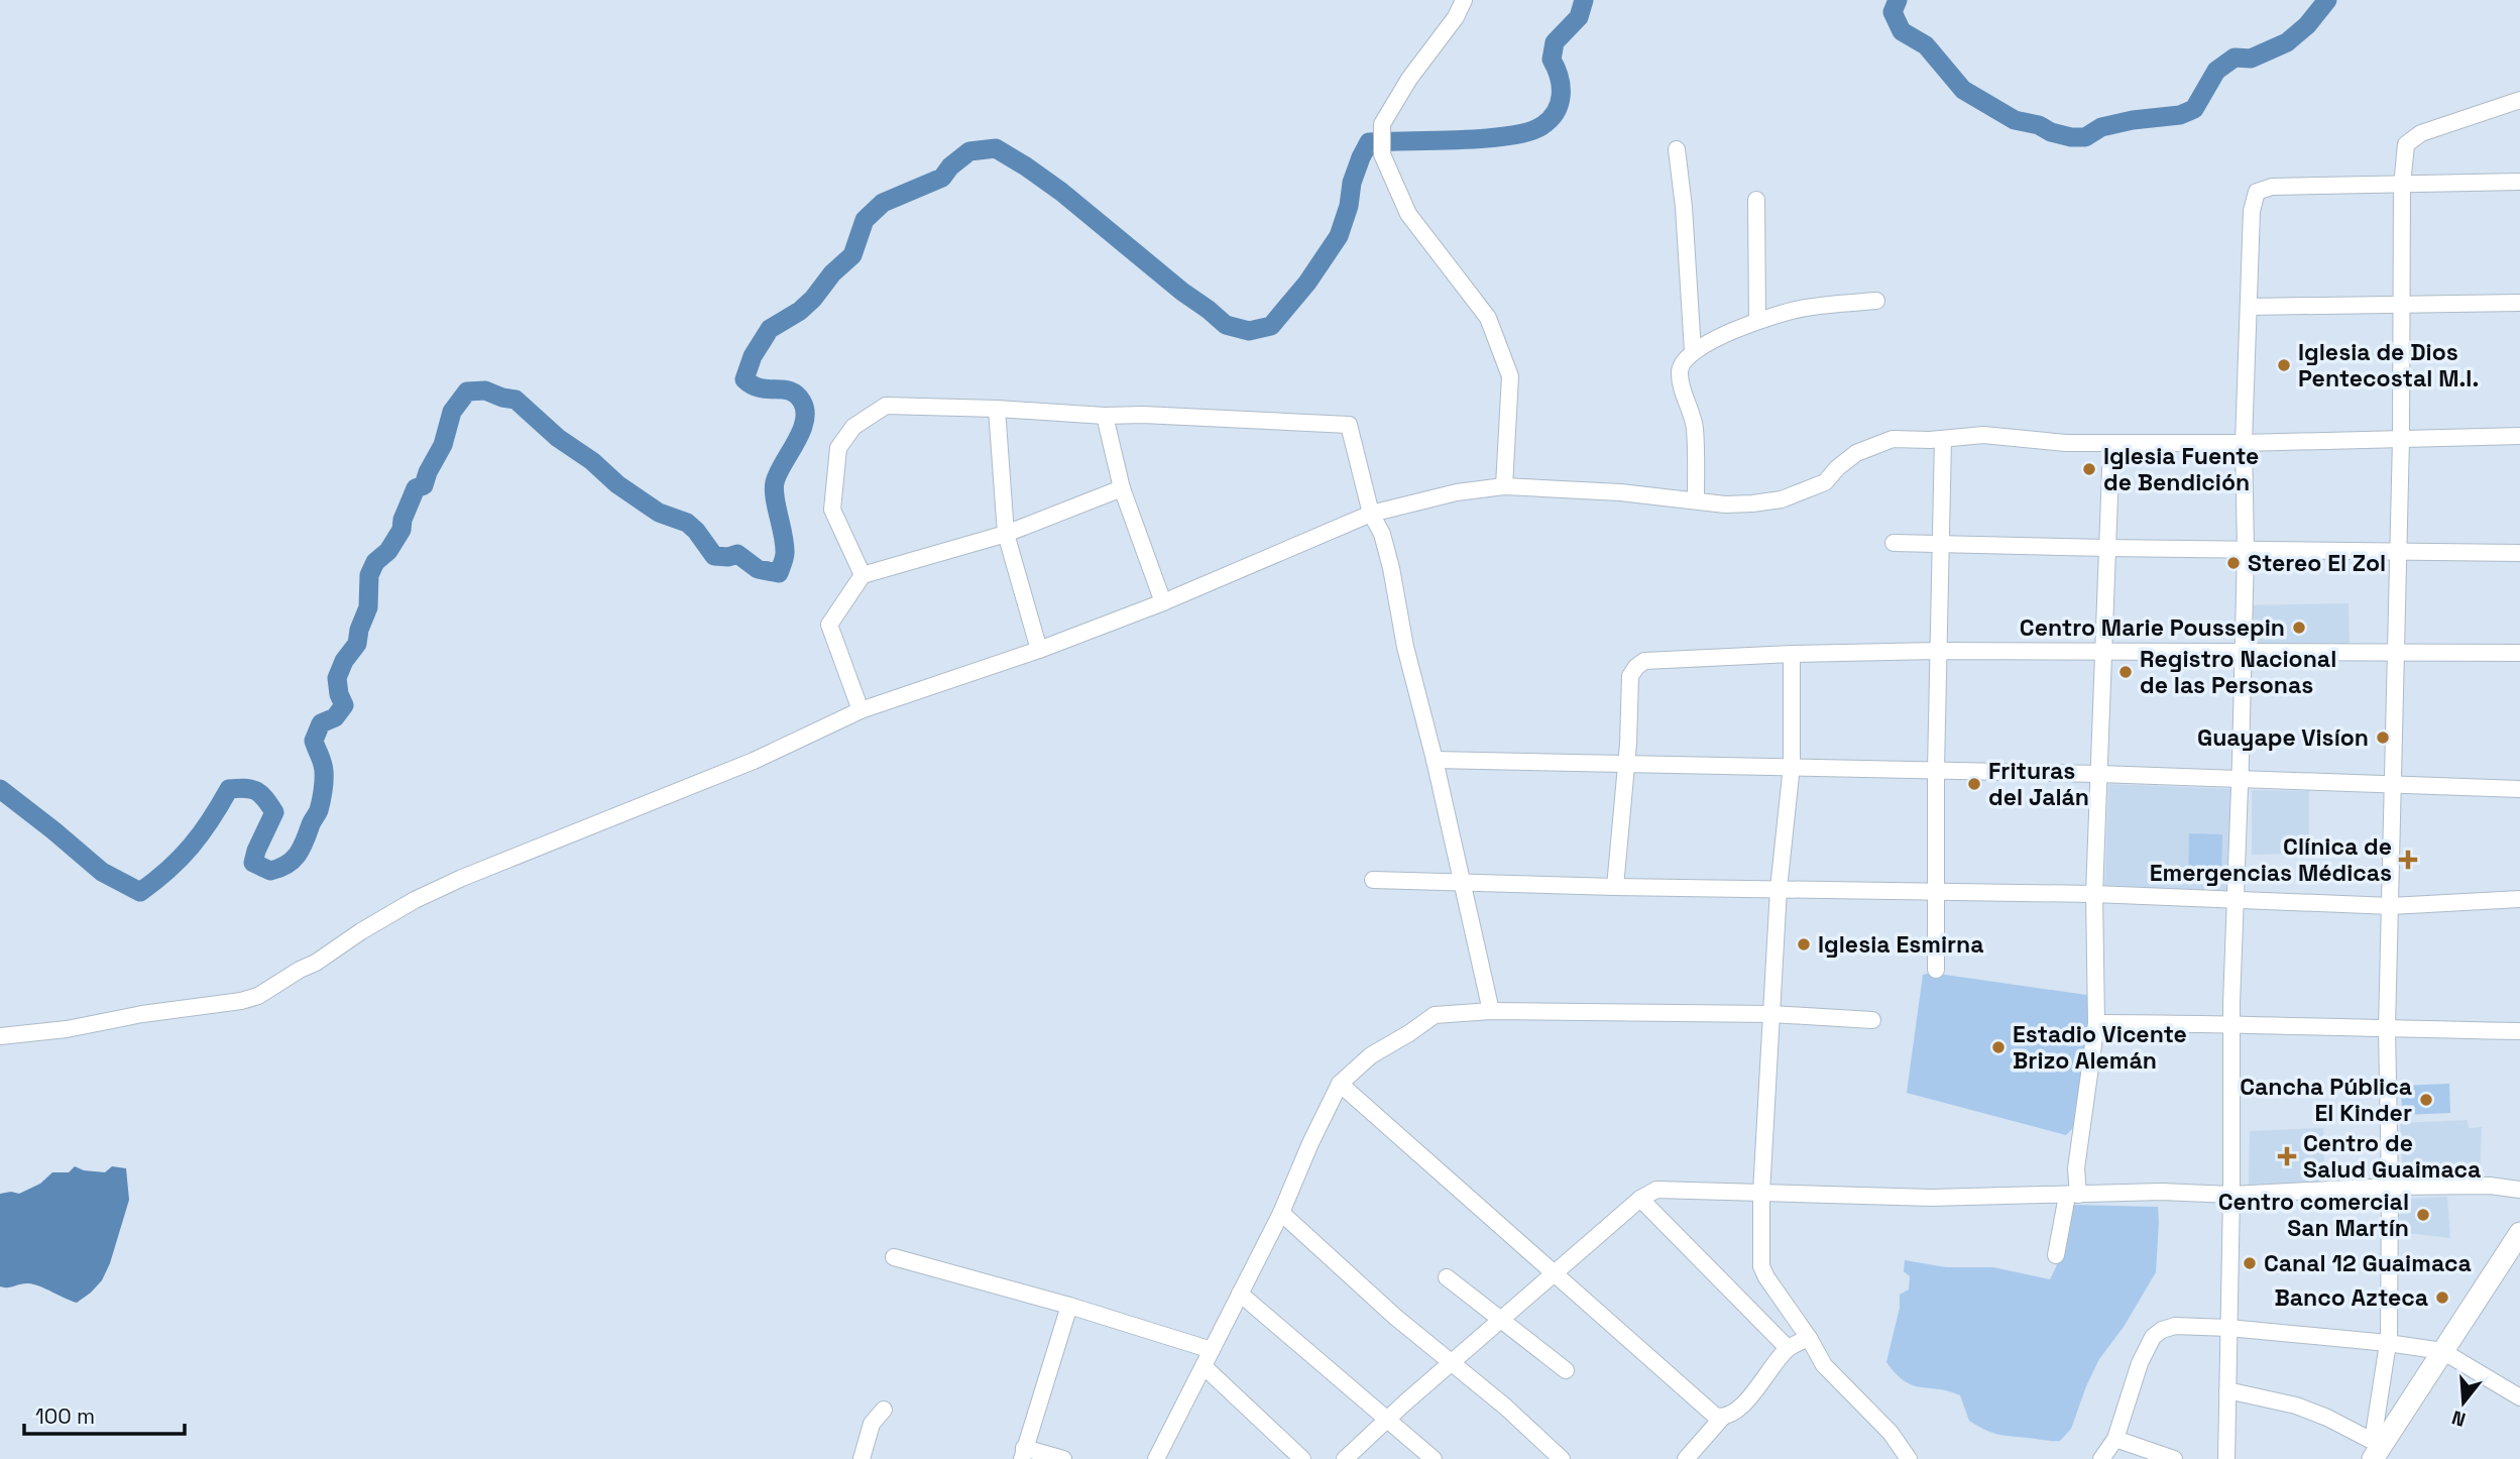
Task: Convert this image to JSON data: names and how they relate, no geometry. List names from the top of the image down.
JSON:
{
  "places": {
    "other": [
      "Iglesia de Dios Pentecostal M.I.",
      "Iglesia Fuente de Bendición",
      "Stereo El Zol",
      "Centro Marie Poussepin",
      "Registro Nacional de las Personas",
      "Guayape Visíon",
      "Frituras del Jalán",
      "Iglesia Esmirna",
      "Estadio Vicente Brizo Alemán",
      "Cancha Pública El Kinder",
      "Centro comercial San Martín",
      "Canal 12 Guaimaca",
      "Banco Azteca"
    ],
    "health": ["Clínica de Emergencias Médicas", "Centro de Salud Guaimaca"]
  },
  "scale_bar": "100 m",
  "north": "bottom"
}
